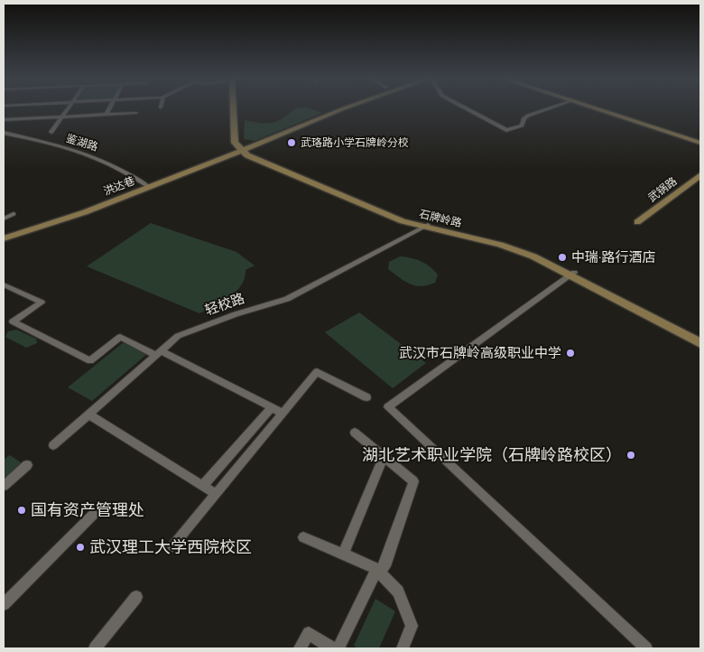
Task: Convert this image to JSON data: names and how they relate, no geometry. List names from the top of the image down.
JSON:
{
  "streets": {
    "street": [
      "鉴湖路",
      "洪达巷",
      "武锅路",
      "石牌岭路",
      "轻校路"
    ]
  },
  "crossings": [
    ["鉴湖路", "洪达巷"],
    ["洪达巷", "石牌岭路"],
    ["石牌岭路", "轻校路"]
  ],
  "places": [
    "武珞路小学石牌岭分校",
    "中瑞·路行酒店",
    "武汉市石牌岭高级职业中学",
    "湖北艺术职业学院（石牌岭路校区）",
    "国有资产管理处",
    "武汉理工大学西院校区"
  ]
}
